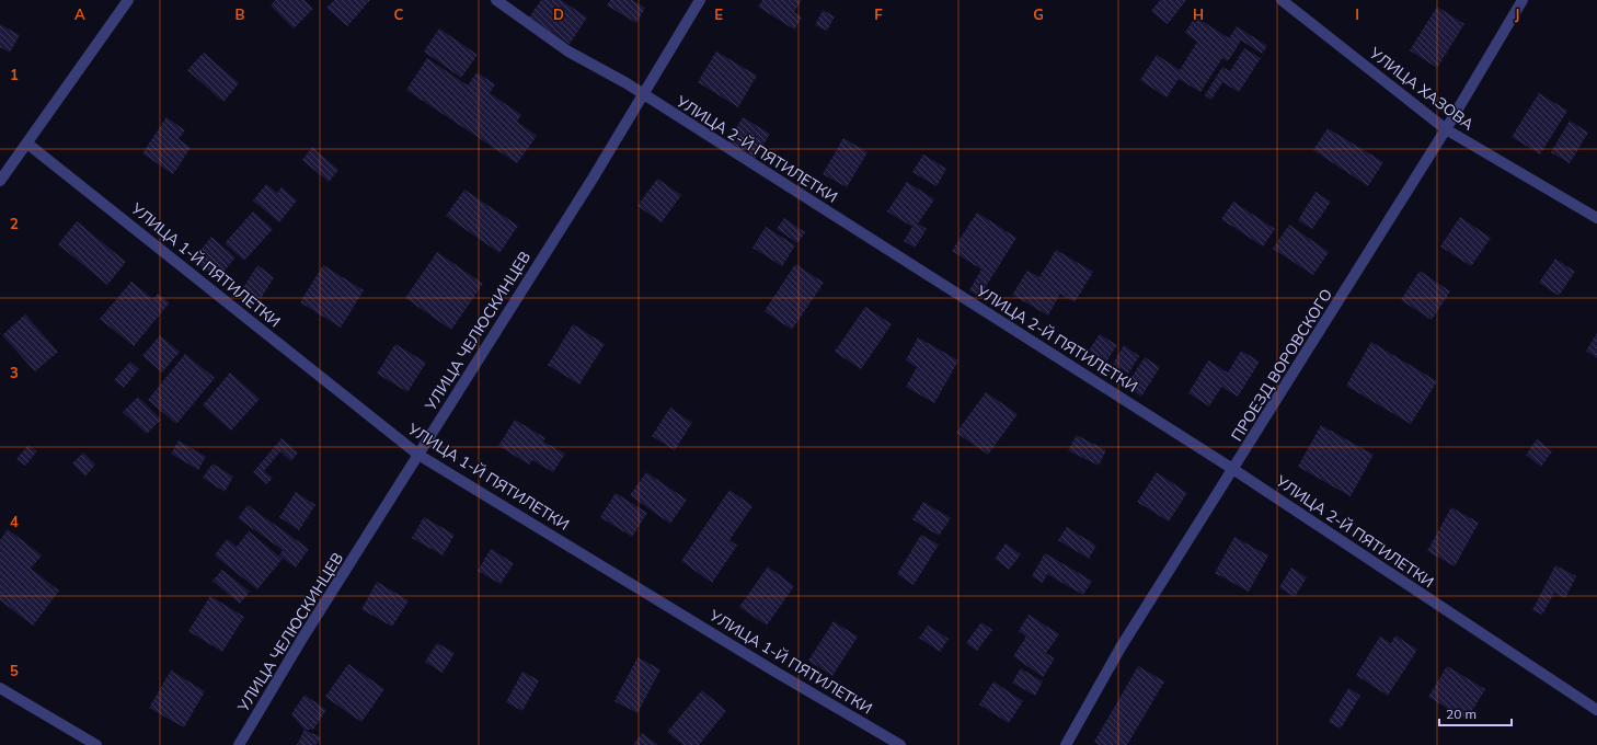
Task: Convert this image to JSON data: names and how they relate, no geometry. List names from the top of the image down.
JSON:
{
  "streets": {
    "street": [
      "УЛИЦА ХАЗОВА",
      "УЛИЦА 2-Й ПЯТИЛЕТКИ",
      "УЛИЦА 1-Й ПЯТИЛЕТКИ",
      "УЛИЦА ЧЕЛЮСКИНЦЕВ",
      "ПРОЕЗД ВОРОВСКОГО"
    ]
  },
  "crossings": [
    ["УЛИЦА ХАЗОВА", "ПРОЕЗД ВОРОВСКОГО"],
    ["УЛИЦА 2-Й ПЯТИЛЕТКИ", "УЛИЦА ЧЕЛЮСКИНЦЕВ"],
    ["УЛИЦА 2-Й ПЯТИЛЕТКИ", "ПРОЕЗД ВОРОВСКОГО"],
    ["УЛИЦА 1-Й ПЯТИЛЕТКИ", "УЛИЦА ЧЕЛЮСКИНЦЕВ"]
  ],
  "scale_bar": "20 m",
  "grid": {
    "columns": [
      "A",
      "B",
      "C",
      "D",
      "E",
      "F",
      "G",
      "H",
      "I",
      "J"
    ],
    "rows": [
      "1",
      "2",
      "3",
      "4",
      "5"
    ]
  }
}
